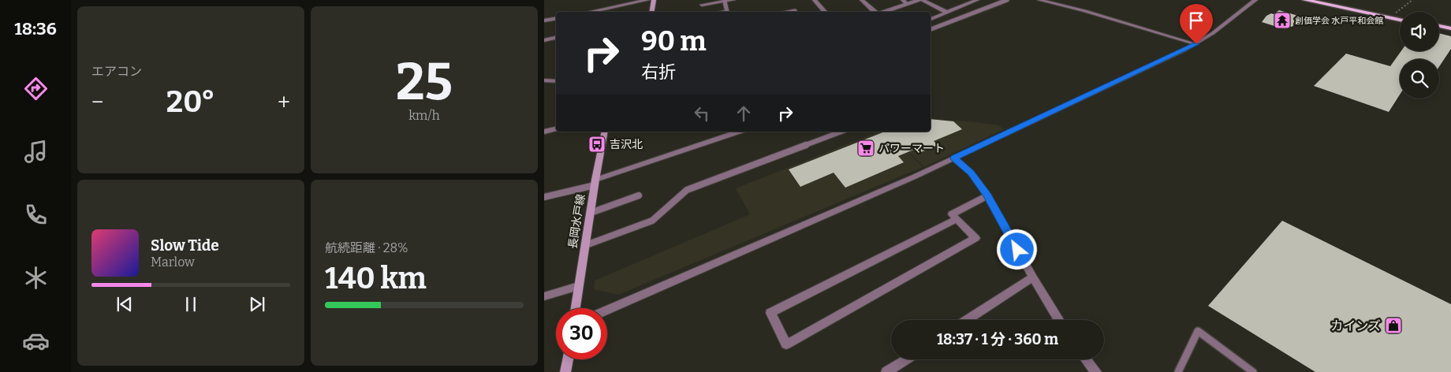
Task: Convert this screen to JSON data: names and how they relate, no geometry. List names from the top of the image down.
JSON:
{
  "streets": {
    "main road": ["長岡水戸線"]
  },
  "places": {
    "temple": ["創価学会 水戸平和会館"],
    "bus stop": ["吉沢北"],
    "supermarket": ["パワーマート"],
    "shop": ["カインズ"]
  },
  "page": {
    "tabs": "18:36",
    "tile": [
      "エアコン",
      ["25", "km/h"],
      ["航続距離 · 28%", "140 km"]
    ],
    "turn": ["90 m", "右折"],
    "heat": ["−", "20°", "+"],
    "song": ["Slow Tide", "Marlow"],
    "limit": "30",
    "trip": "18:37 · 1 分 · 360 m"
  }
}
